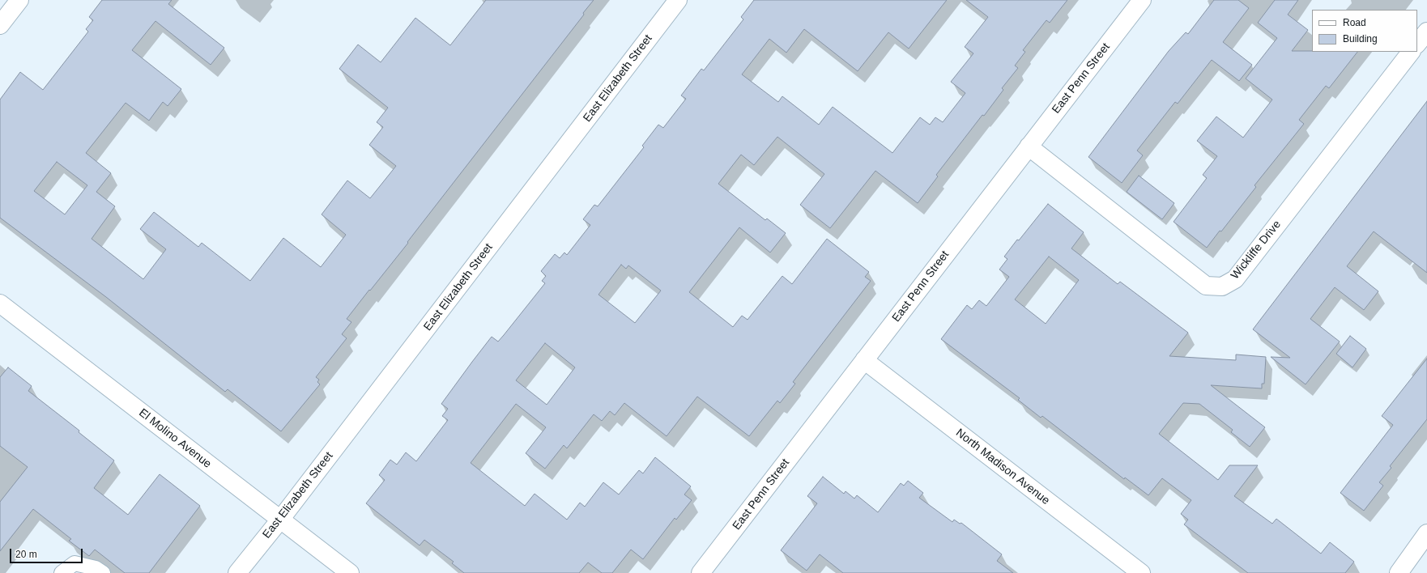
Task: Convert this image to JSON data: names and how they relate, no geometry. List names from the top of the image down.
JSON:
{
  "streets": {
    "street": [
      "East Elizabeth Street",
      "East Penn Street",
      "Wickliffe Drive",
      "El Molino Avenue",
      "North Madison Avenue"
    ]
  },
  "crossings": [
    ["East Elizabeth Street", "El Molino Avenue"],
    ["East Penn Street", "Wickliffe Drive"],
    ["East Penn Street", "North Madison Avenue"]
  ],
  "legend": ["Road", "Building"],
  "scale_bar": "20 m"
}
